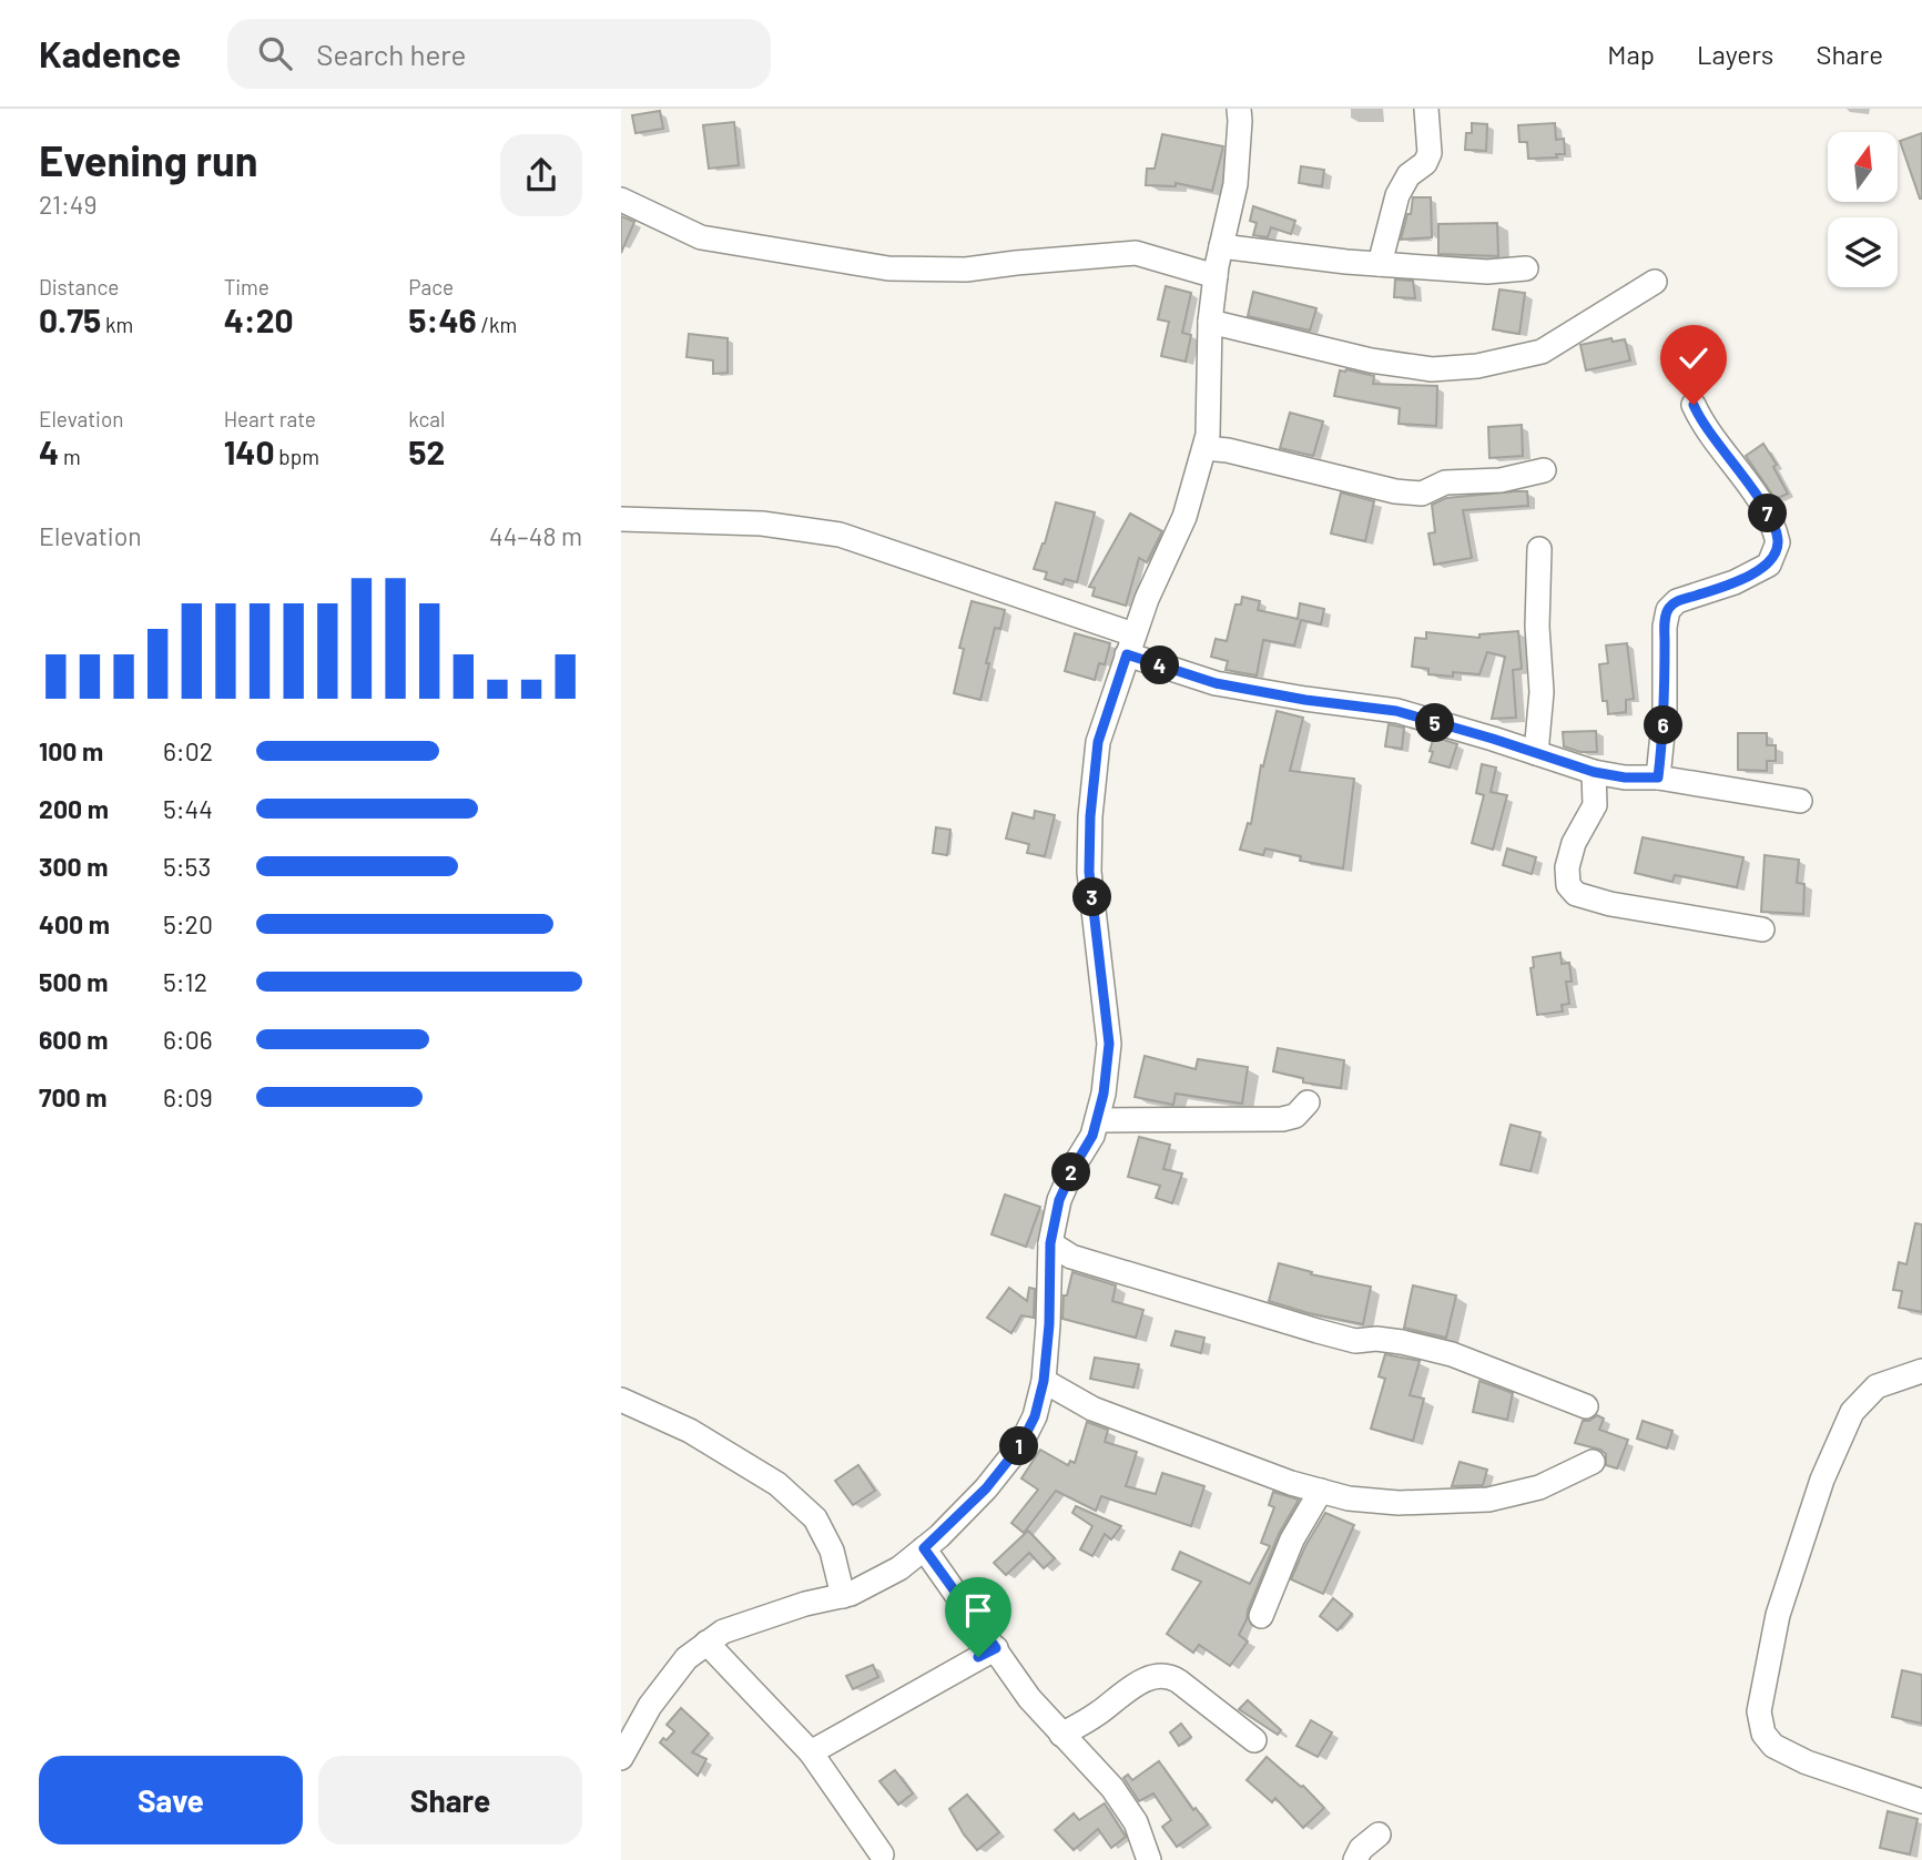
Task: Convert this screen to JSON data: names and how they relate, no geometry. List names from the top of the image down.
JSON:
{
  "north": "top",
  "page": {
    "header": "Kadence",
    "search": "Search here",
    "nav": ["Map", "Layers", "Share"],
    "heading": ["Evening run", "21:49"],
    "stats": [
      ["Distance", "0.75 km"],
      ["Time", "4:20"],
      ["Pace", "5:46 /km"],
      ["Elevation", "4 m"],
      ["Heart rate", "140 bpm"],
      ["kcal", "52"]
    ],
    "pins": [
      "7",
      "4",
      "5",
      "6",
      "3",
      "2",
      "1"
    ],
    "chart": ["Elevation", "44–48 m"],
    "list": [
      {
        "name": "100 m",
        "note": "6:02"
      },
      {
        "name": "200 m",
        "note": "5:44"
      },
      {
        "name": "300 m",
        "note": "5:53"
      },
      {
        "name": "400 m",
        "note": "5:20"
      },
      {
        "name": "500 m",
        "note": "5:12"
      },
      {
        "name": "600 m",
        "note": "6:06"
      },
      {
        "name": "700 m",
        "note": "6:09"
      }
    ],
    "buttons": ["Save", "Share"]
  }
}
